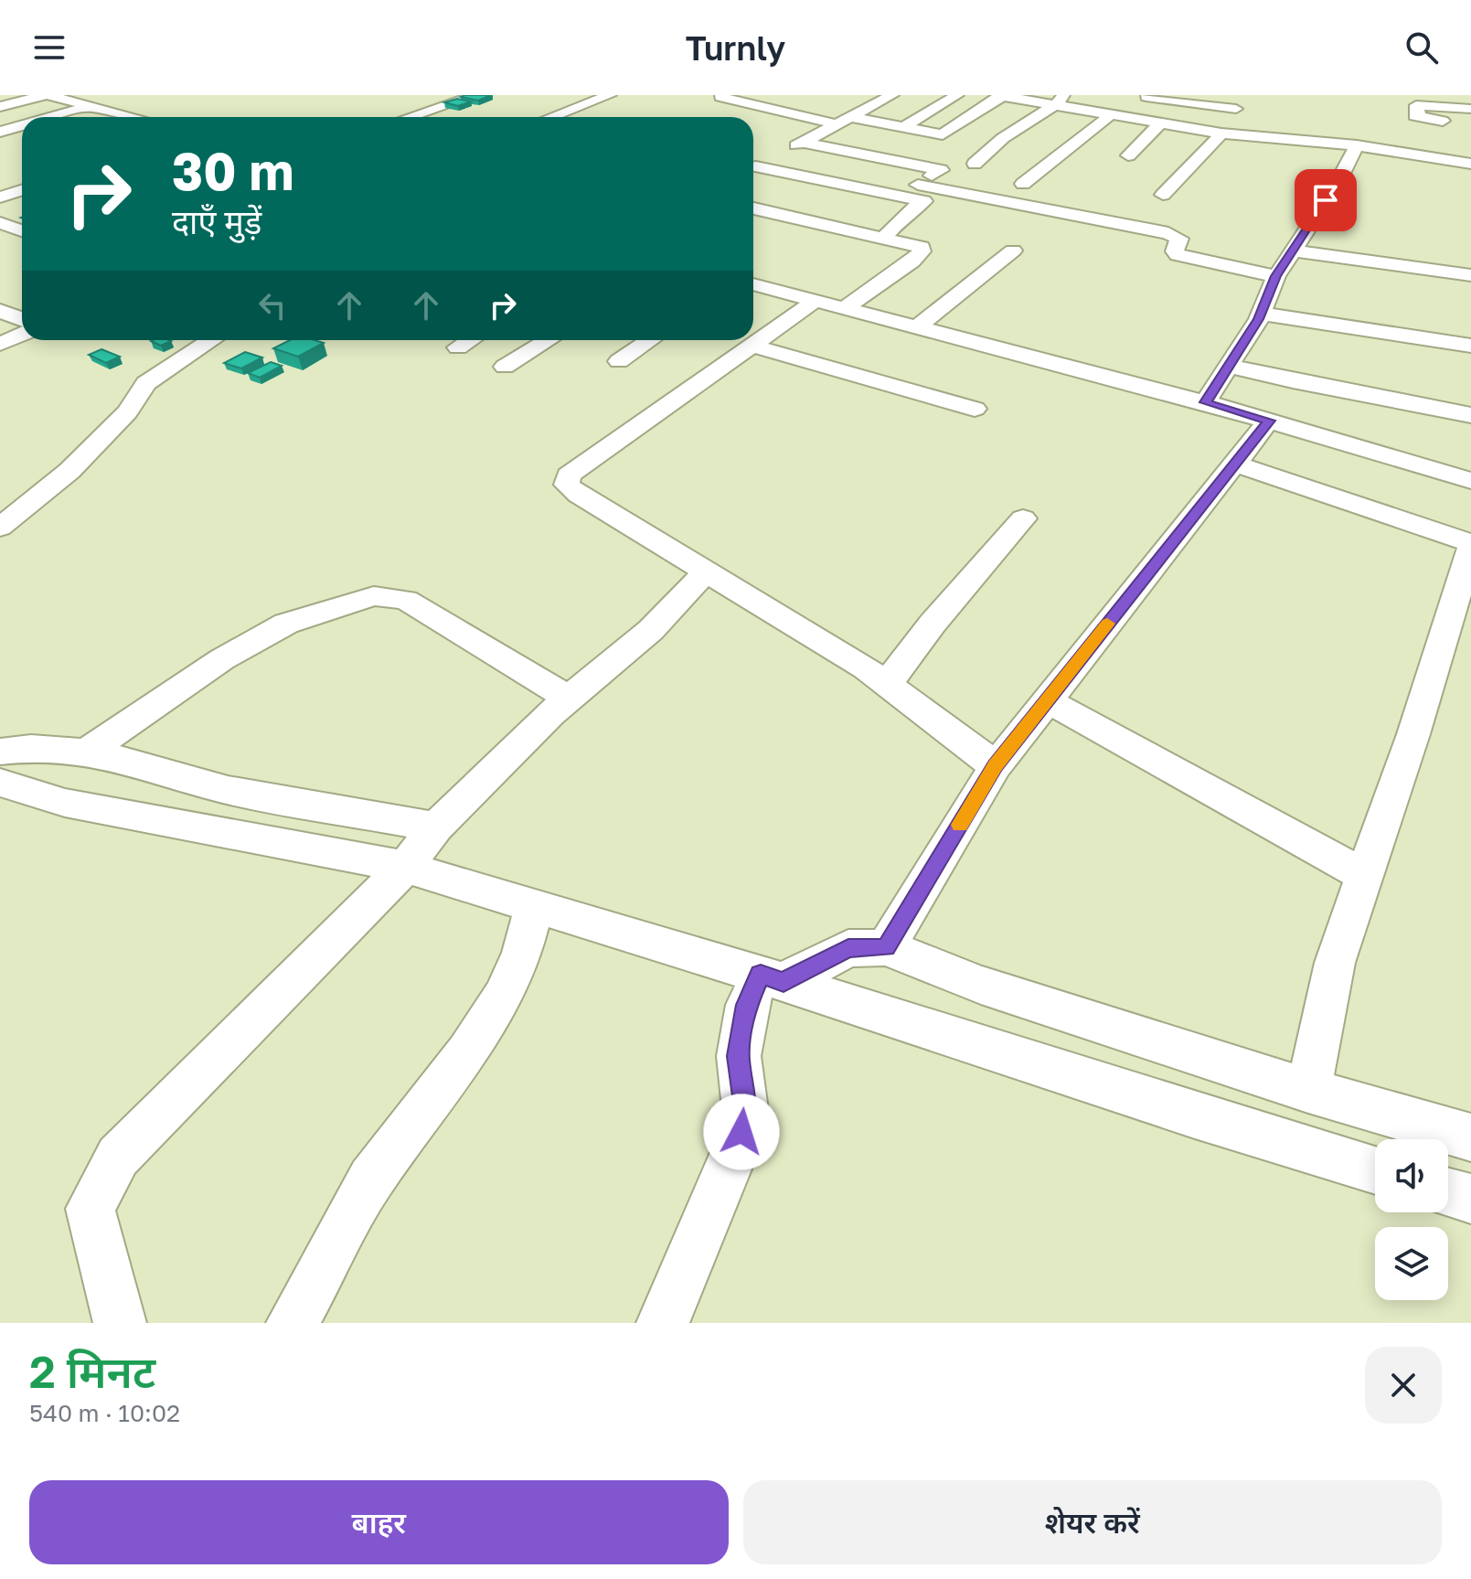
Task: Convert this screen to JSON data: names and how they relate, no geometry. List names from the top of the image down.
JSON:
{
  "page": {
    "header": "Turnly",
    "turn": ["30 m", "दाएँ मुड़ें"],
    "heading": ["2 मिनट", "540 m · 10:02"],
    "buttons": ["बाहर", "शेयर करें"]
  }
}
